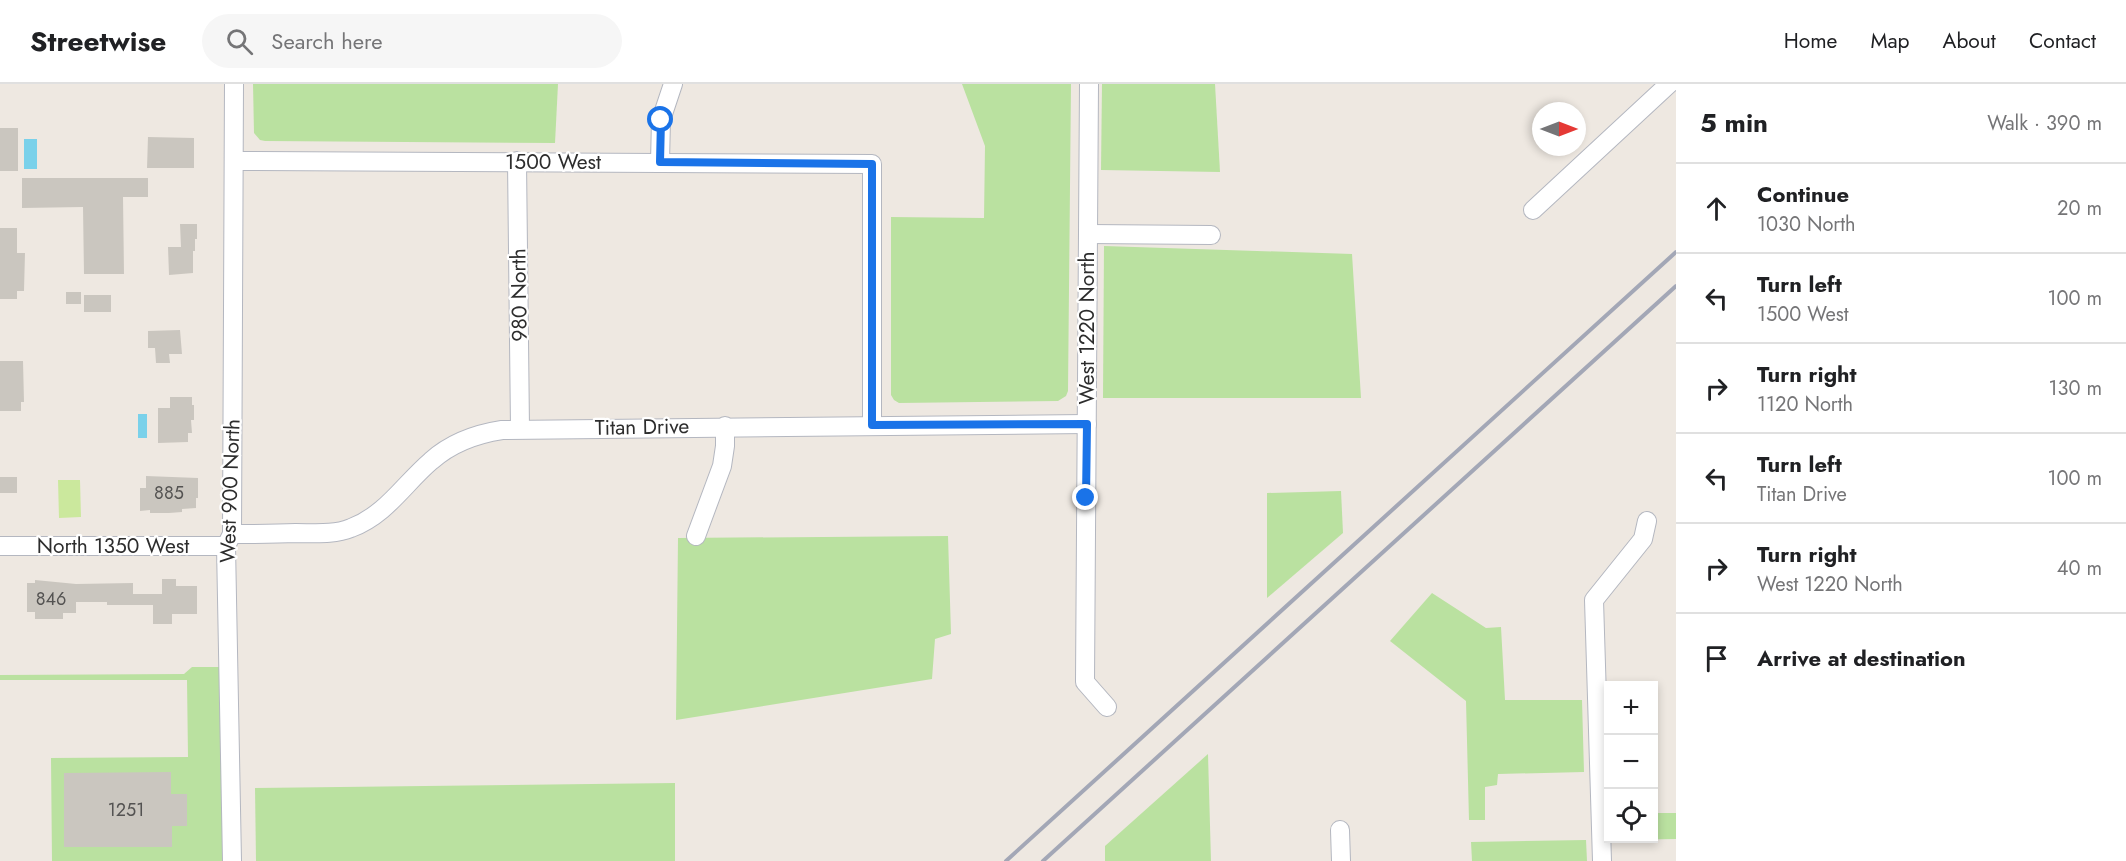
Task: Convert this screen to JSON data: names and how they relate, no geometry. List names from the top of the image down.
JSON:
{
  "streets": {
    "street": [
      "1500 West",
      "980 North",
      "West 1220 North",
      "Titan Drive",
      "West 900 North",
      "North 1350 West"
    ]
  },
  "crossings": [
    ["1500 West", "980 North"],
    ["1500 West", "Titan Drive"],
    ["1500 West", "West 900 North"],
    ["980 North", "Titan Drive"],
    ["West 1220 North", "Titan Drive"],
    ["Titan Drive", "West 900 North"],
    ["Titan Drive", "North 1350 West"],
    ["West 900 North", "North 1350 West"]
  ],
  "house_numbers": ["885", "846", "1251"],
  "north": "right",
  "page": {
    "header": "Streetwise",
    "search": "Search here",
    "nav": [
      "Home",
      "Map",
      "About",
      "Contact"
    ],
    "heading": ["5 min", "Walk · 390 m"],
    "list": [
      ["Continue", "1030 North", "20 m"],
      ["Turn left", "1500 West", "100 m"],
      ["Turn right", "1120 North", "130 m"],
      ["Turn left", "Titan Drive", "100 m"],
      ["Turn right", "West 1220 North", "40 m"],
      "Arrive at destination"
    ],
    "map_buttons": ["+", "−"]
  }
}
